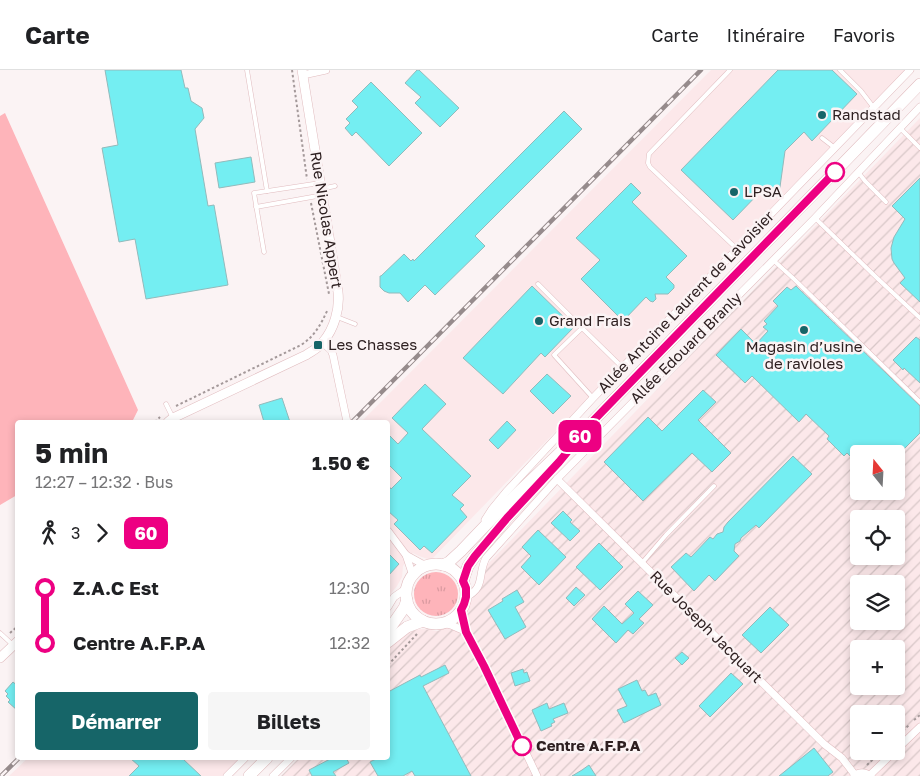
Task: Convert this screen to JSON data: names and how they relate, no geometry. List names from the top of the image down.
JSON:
{
  "streets": {
    "street": [
      "Rue Nicolas Appert",
      "Allée Antoine Laurent de Lavoisier",
      "Allée Edouard Branly",
      "Rue Joseph Jacquart"
    ]
  },
  "crossings": [
    ["Allée Edouard Branly", "Rue Joseph Jacquart"]
  ],
  "places": {
    "other": [
      "Randstad",
      "LPSA",
      "Grand Frais",
      "Magasin d’usine de ravioles",
      "Centre A.F.P.A"
    ],
    "transit": ["Les Chasses"]
  },
  "lines": ["bus line 60"],
  "north": "top",
  "page": {
    "header": "Carte",
    "nav": ["Carte", "Itinéraire", "Favoris"],
    "on_map": "60",
    "heading": ["5 min", "12:27 – 12:32 · Bus", "1.50 €"],
    "map_buttons": ["+", "−"],
    "legs": ["3", "60"],
    "list": [
      {
        "name": "Z.A.C Est",
        "value": "12:30"
      },
      {
        "name": "Centre A.F.P.A",
        "value": "12:32"
      }
    ],
    "buttons": ["Démarrer", "Billets"]
  }
}
